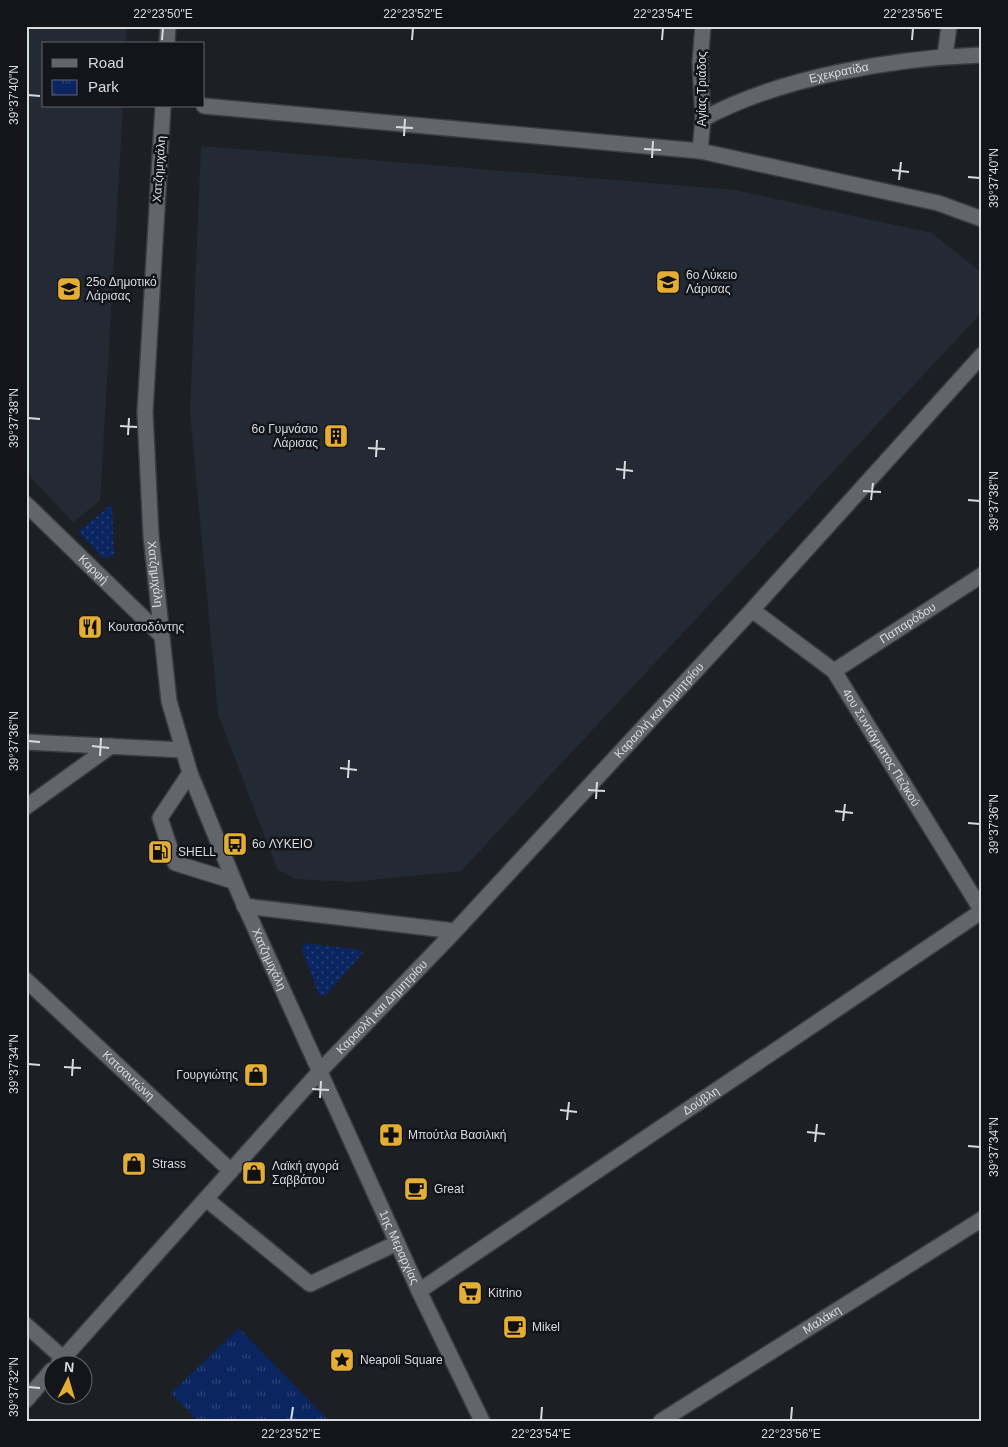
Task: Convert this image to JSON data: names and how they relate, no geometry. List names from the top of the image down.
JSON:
{
  "streets": {
    "street": [
      "Εχεκρατίδα",
      "Αγίας Τριάδος",
      "Χατζημιχάλη",
      "Καρφή",
      "Παπαρόδου",
      "Καραολή και Δημητρίου",
      "4ου Συντάγματος Πεζικού",
      "Κατσαντώνη",
      "Δούβλη",
      "1ης Μεραρχίας",
      "Μαλάκη"
    ]
  },
  "crossings": [
    ["Εχεκρατίδα", "Αγίας Τριάδος"],
    ["Χατζημιχάλη", "Καρφή"],
    ["Χατζημιχάλη", "Καραολή και Δημητρίου"],
    ["Χατζημιχάλη", "1ης Μεραρχίας"],
    ["Παπαρόδου", "4ου Συντάγματος Πεζικού"],
    ["Καραολή και Δημητρίου", "4ου Συντάγματος Πεζικού"],
    ["Καραολή και Δημητρίου", "1ης Μεραρχίας"],
    ["4ου Συντάγματος Πεζικού", "Δούβλη"],
    ["Δούβλη", "1ης Μεραρχίας"]
  ],
  "places": {
    "school or university": ["6ο Λύκειο Λάρισας", "25ο Δημοτικό Λάρισας"],
    "building": ["6ο Γυμνάσιο Λάρισας"],
    "restaurant": ["Κουτσοδόντης"],
    "bus stop": ["6o ΛΥΚΕΙΟ"],
    "fuel station": ["SHELL"],
    "shop": ["Γουργιώτης", "Strass", "Λαϊκή αγορά Σαββάτου"],
    "pharmacy": ["Μπούτλα Βασιλική"],
    "cafe": ["Great", "Mikel"],
    "supermarket": ["Kitrino"],
    "place": ["Neapoli Square"]
  },
  "legend": ["Road", "Park"],
  "north": "top",
  "coordinates": [
    "22°23'50\"E",
    "22°23'52\"E",
    "22°23'54\"E",
    "22°23'56\"E",
    "39°37'40\"N",
    "39°37'38\"N",
    "39°37'36\"N",
    "39°37'34\"N",
    "39°37'32\"N"
  ]
}
